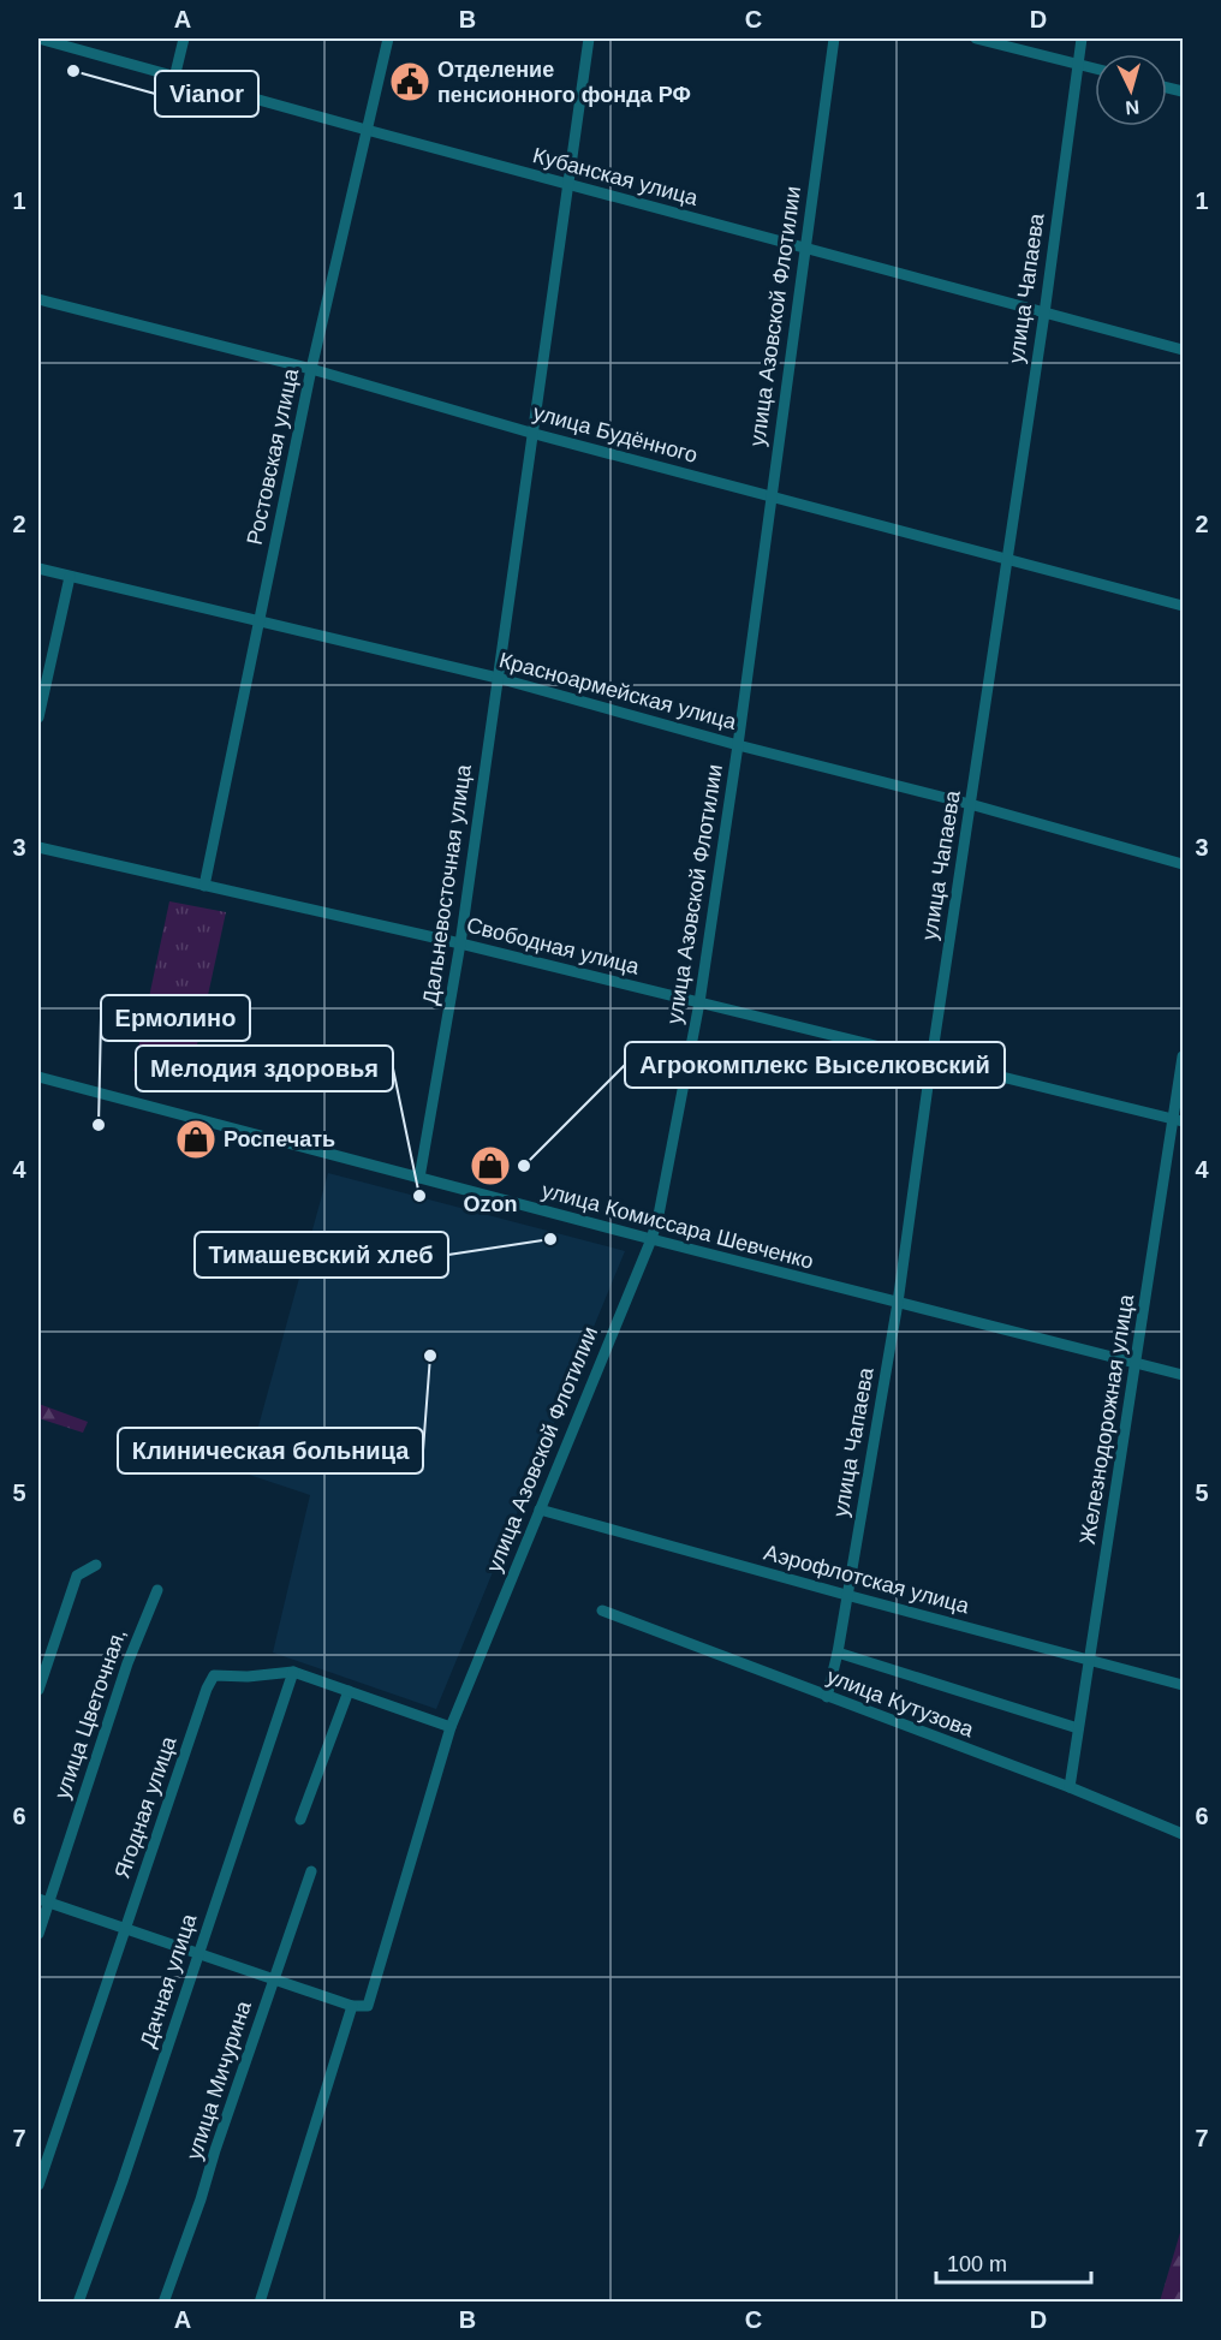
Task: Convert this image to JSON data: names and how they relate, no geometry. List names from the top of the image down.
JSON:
{
  "streets": {
    "street": [
      "Кубанская улица",
      "улица Чапаева",
      "улица Азовской Флотилии",
      "улица Будённого",
      "Ростовская улица",
      "Красноармейская улица",
      "Дальневосточная улица",
      "Свободная улица",
      "улица Комиссара Шевченко",
      "Железнодорожная улица",
      "Аэрофлотская улица",
      "улица Кутузова",
      "улица Цветочная,",
      "Ягодная улица",
      "Дачная улица",
      "улица Мичурина"
    ]
  },
  "crossings": [
    ["Кубанская улица", "улица Чапаева"],
    ["Кубанская улица", "улица Азовской Флотилии"],
    ["Кубанская улица", "Ростовская улица"],
    ["Кубанская улица", "Дальневосточная улица"],
    ["улица Чапаева", "улица Будённого"],
    ["улица Чапаева", "Красноармейская улица"],
    ["улица Чапаева", "Свободная улица"],
    ["улица Чапаева", "улица Комиссара Шевченко"],
    ["улица Чапаева", "Аэрофлотская улица"],
    ["улица Чапаева", "улица Кутузова"],
    ["улица Азовской Флотилии", "улица Будённого"],
    ["улица Азовской Флотилии", "Красноармейская улица"],
    ["улица Азовской Флотилии", "Свободная улица"],
    ["улица Азовской Флотилии", "улица Комиссара Шевченко"],
    ["улица Азовской Флотилии", "Аэрофлотская улица"],
    ["улица Азовской Флотилии", "Ягодная улица"],
    ["улица Будённого", "Ростовская улица"],
    ["улица Будённого", "Дальневосточная улица"],
    ["Ростовская улица", "Красноармейская улица"],
    ["Ростовская улица", "Свободная улица"],
    ["Красноармейская улица", "Дальневосточная улица"],
    ["Дальневосточная улица", "Свободная улица"],
    ["Дальневосточная улица", "улица Комиссара Шевченко"],
    ["Свободная улица", "Железнодорожная улица"],
    ["улица Комиссара Шевченко", "Железнодорожная улица"],
    ["Железнодорожная улица", "Аэрофлотская улица"],
    ["Железнодорожная улица", "улица Кутузова"],
    ["Ягодная улица", "Дачная улица"]
  ],
  "places": {
    "other": [
      "Vianor",
      "Ермолино",
      "Агрокомплекс Выселковский",
      "Мелодия здоровья",
      "Тимашевский хлеб",
      "Клиническая больница"
    ],
    "public building": ["Отделение пенсионного фонда РФ"],
    "shop": ["Роспечать", "Ozon"]
  },
  "scale_bar": "100 m",
  "north": "bottom",
  "grid": {
    "columns": [
      "A",
      "B",
      "C",
      "D"
    ],
    "rows": [
      "1",
      "2",
      "3",
      "4",
      "5",
      "6",
      "7"
    ]
  }
}
